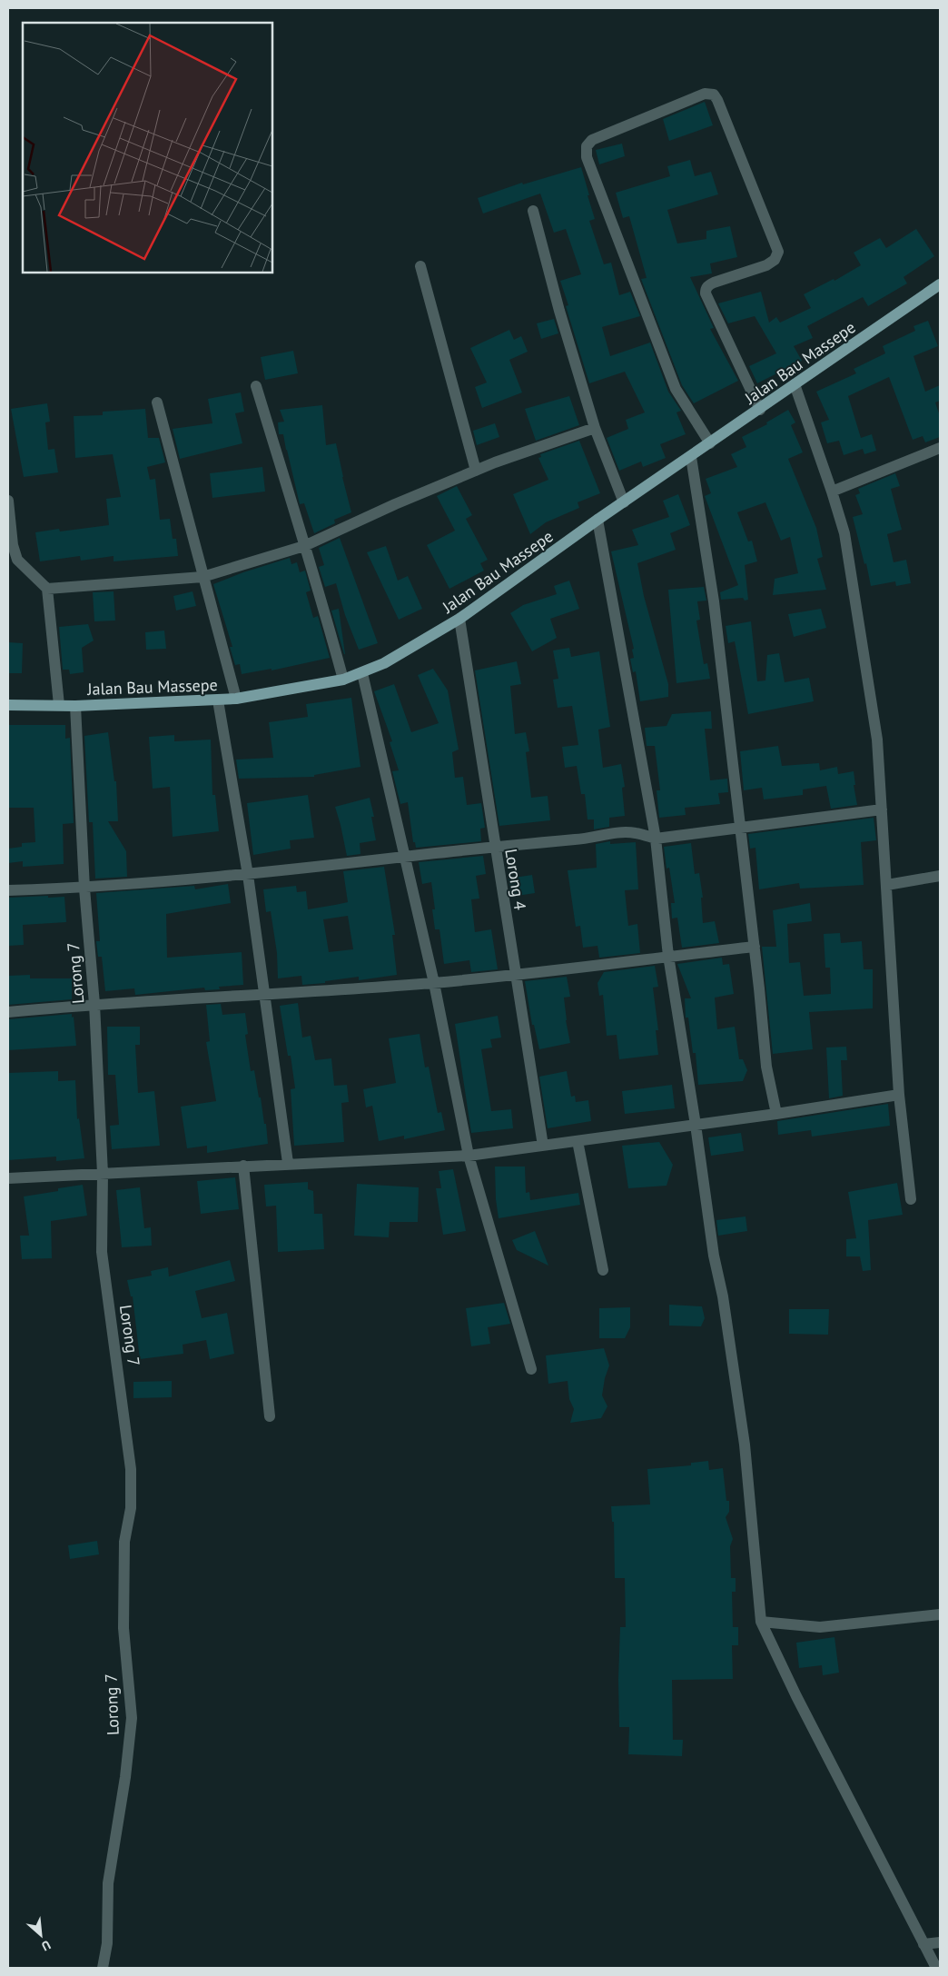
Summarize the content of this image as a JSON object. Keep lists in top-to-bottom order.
{
  "streets": {
    "main road": ["Jalan Bau Massepe"],
    "street": ["Lorong 4", "Lorong 7"]
  },
  "crossings": [
    ["Jalan Bau Massepe", "Lorong 4"],
    ["Jalan Bau Massepe", "Lorong 7"]
  ],
  "north": "bottom right"
}
